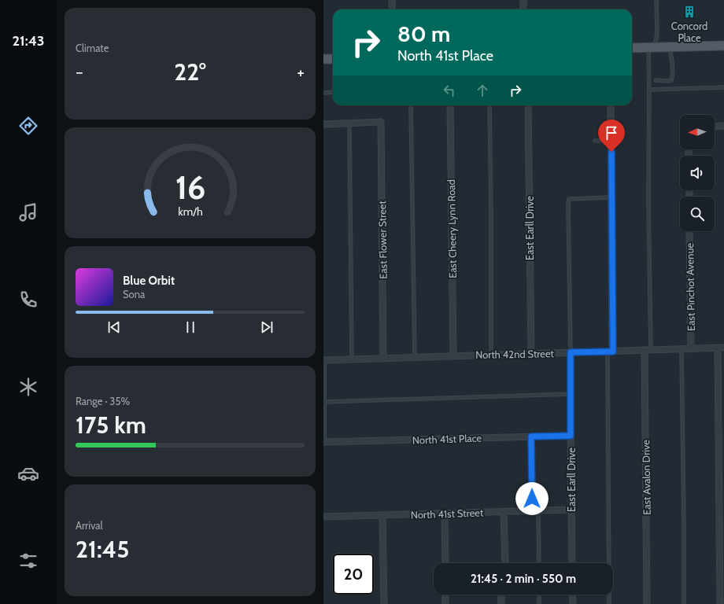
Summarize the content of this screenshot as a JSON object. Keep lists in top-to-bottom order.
{
  "streets": {
    "street": [
      "East Earll Drive",
      "East Cheery Lynn Road",
      "East Flower Street",
      "East Pinchot Avenue",
      "North 42nd Street",
      "North 41st Place",
      "East Avalon Drive",
      "North 41st Street"
    ]
  },
  "crossings": [
    ["East Earll Drive", "North 42nd Street"],
    ["East Earll Drive", "North 41st Place"],
    ["East Earll Drive", "North 41st Street"],
    ["East Cheery Lynn Road", "North 42nd Street"],
    ["East Flower Street", "North 42nd Street"],
    ["East Pinchot Avenue", "North 42nd Street"],
    ["North 42nd Street", "East Avalon Drive"]
  ],
  "places": {
    "building": ["Concord Place"]
  },
  "north": "left",
  "page": {
    "tabs": "21:43",
    "tile": [
      "Climate",
      ["Range · 35%", "175 km"],
      ["Arrival", "21:45"]
    ],
    "turn": ["80 m", "North 41st Place"],
    "heat": ["−", "22°", "+"],
    "song": ["Blue Orbit", "Sona"],
    "limit": "20",
    "trip": "21:45 · 2 min · 550 m",
    "gauge": ["16", "km/h"]
  }
}
